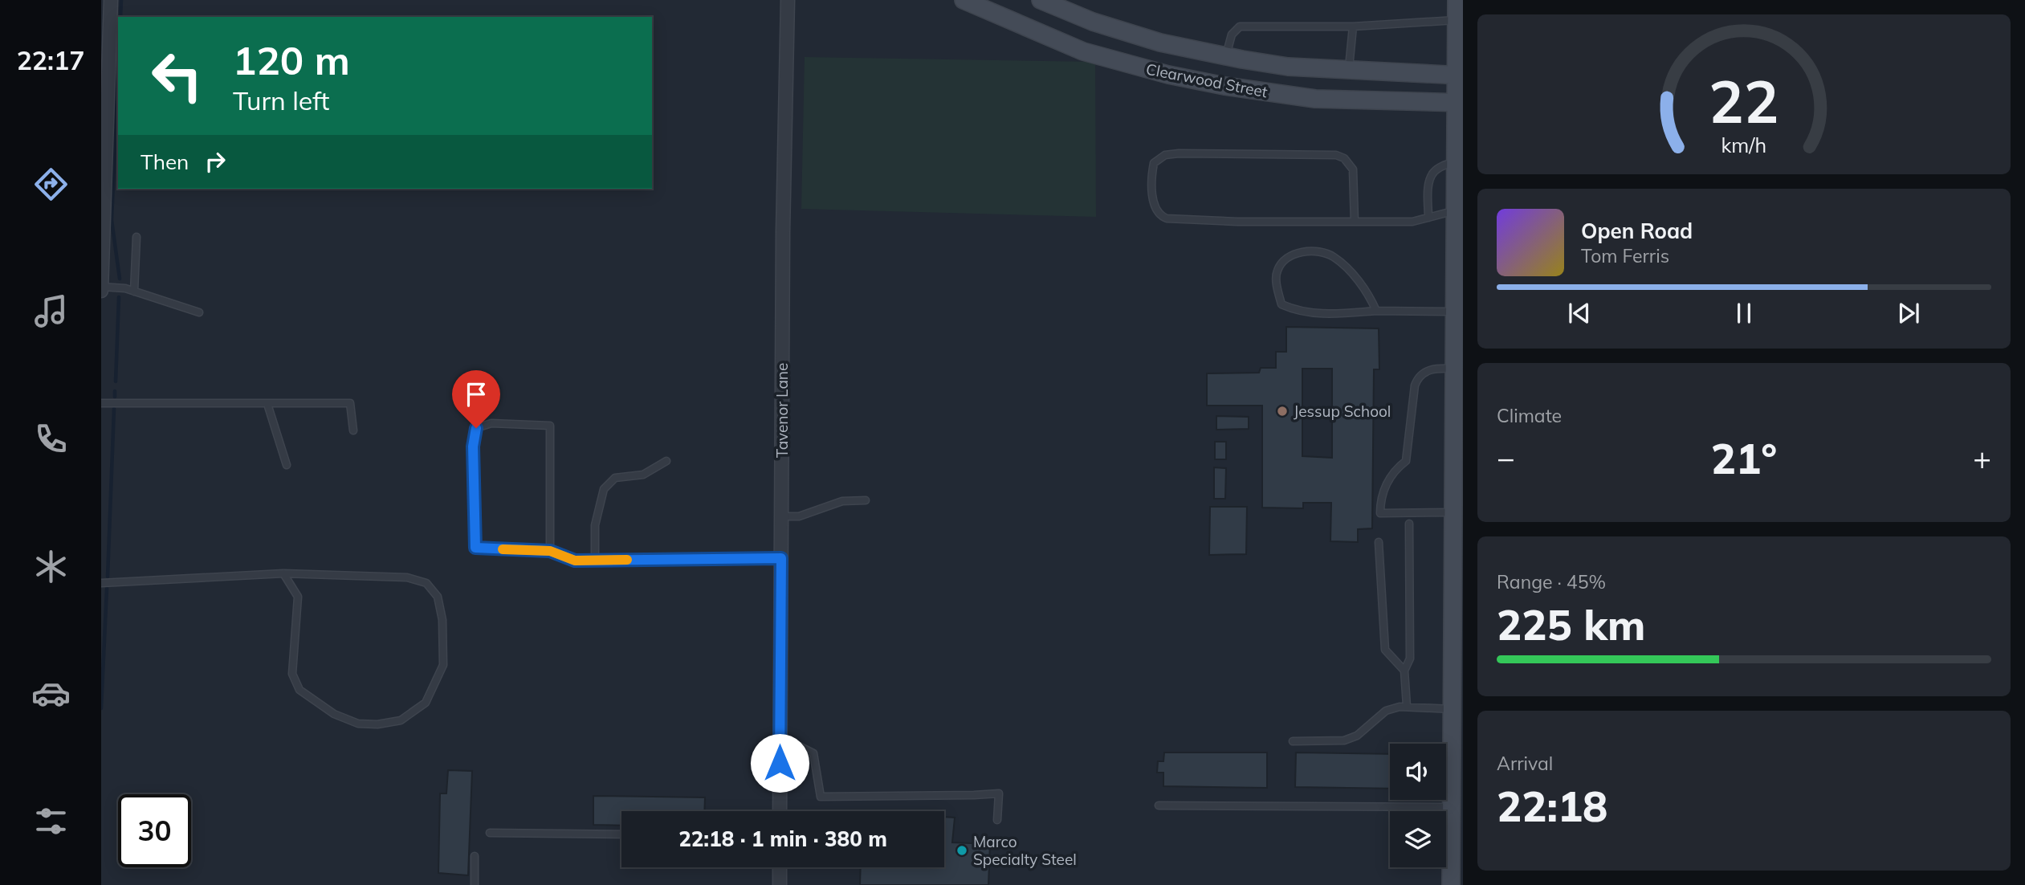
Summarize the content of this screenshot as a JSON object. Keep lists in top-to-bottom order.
{
  "streets": {
    "main road": ["Clearwood Street"],
    "street": ["Tavenor Lane"]
  },
  "places": ["Jessup School", "Marco Specialty Steel"],
  "page": {
    "tabs": "22:17",
    "turn": ["120 m", "Turn left"],
    "then": "Then",
    "song": ["Open Road", "Tom Ferris"],
    "tile": [
      "Climate",
      ["Range · 45%", "225 km"],
      ["Arrival", "22:18"]
    ],
    "heat": ["−", "21°", "+"],
    "limit": "30",
    "trip": "22:18 · 1 min · 380 m",
    "gauge": ["22", "km/h"]
  }
}
